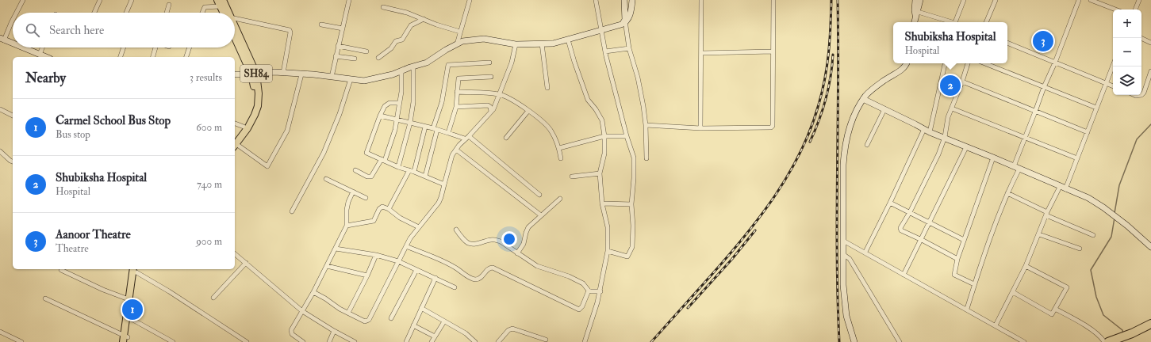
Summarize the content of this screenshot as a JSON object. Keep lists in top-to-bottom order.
{
  "streets": {
    "main road": ["SH84"]
  },
  "page": {
    "map_buttons": ["+", "−"],
    "search": "Search here",
    "popup": ["Shubiksha Hospital", "Hospital"],
    "pins": ["3", "2", "1"],
    "heading": ["Nearby", "3 results"],
    "list": [
      {
        "mark": "1",
        "name": "Carmel School Bus Stop",
        "note": "Bus stop",
        "value": "600 m"
      },
      {
        "mark": "2",
        "name": "Shubiksha Hospital",
        "note": "Hospital",
        "value": "740 m"
      },
      {
        "mark": "3",
        "name": "Aanoor Theatre",
        "note": "Theatre",
        "value": "900 m"
      }
    ]
  }
}
